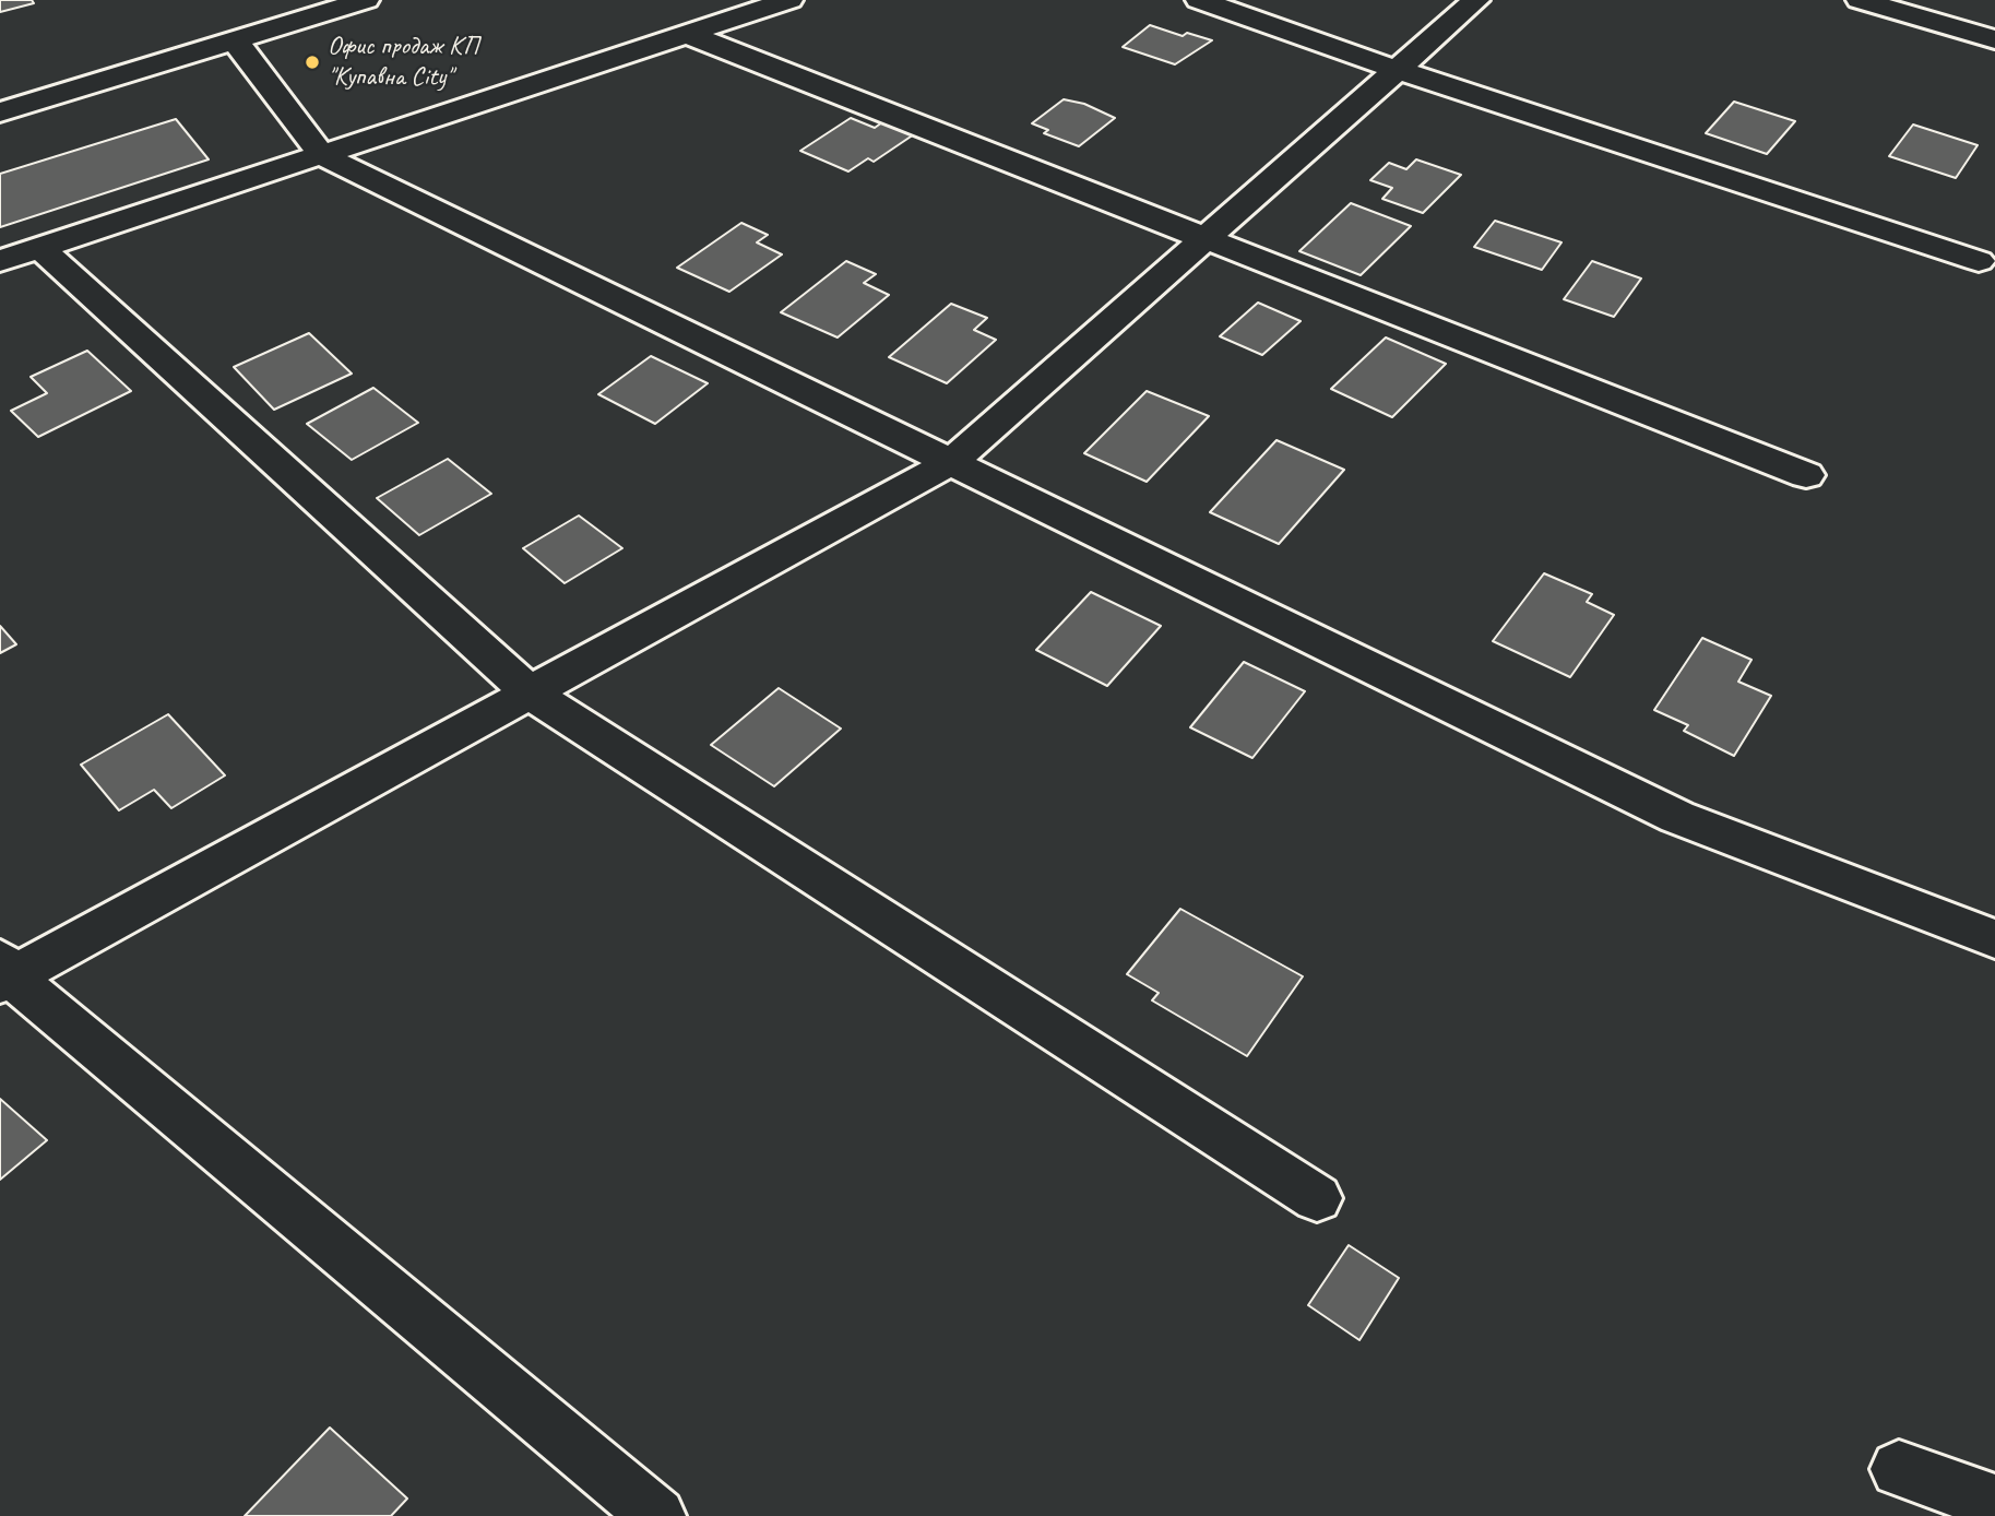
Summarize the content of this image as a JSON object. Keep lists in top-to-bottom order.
{
  "places": ["Офис продаж КП \"Купавна City\""]
}
